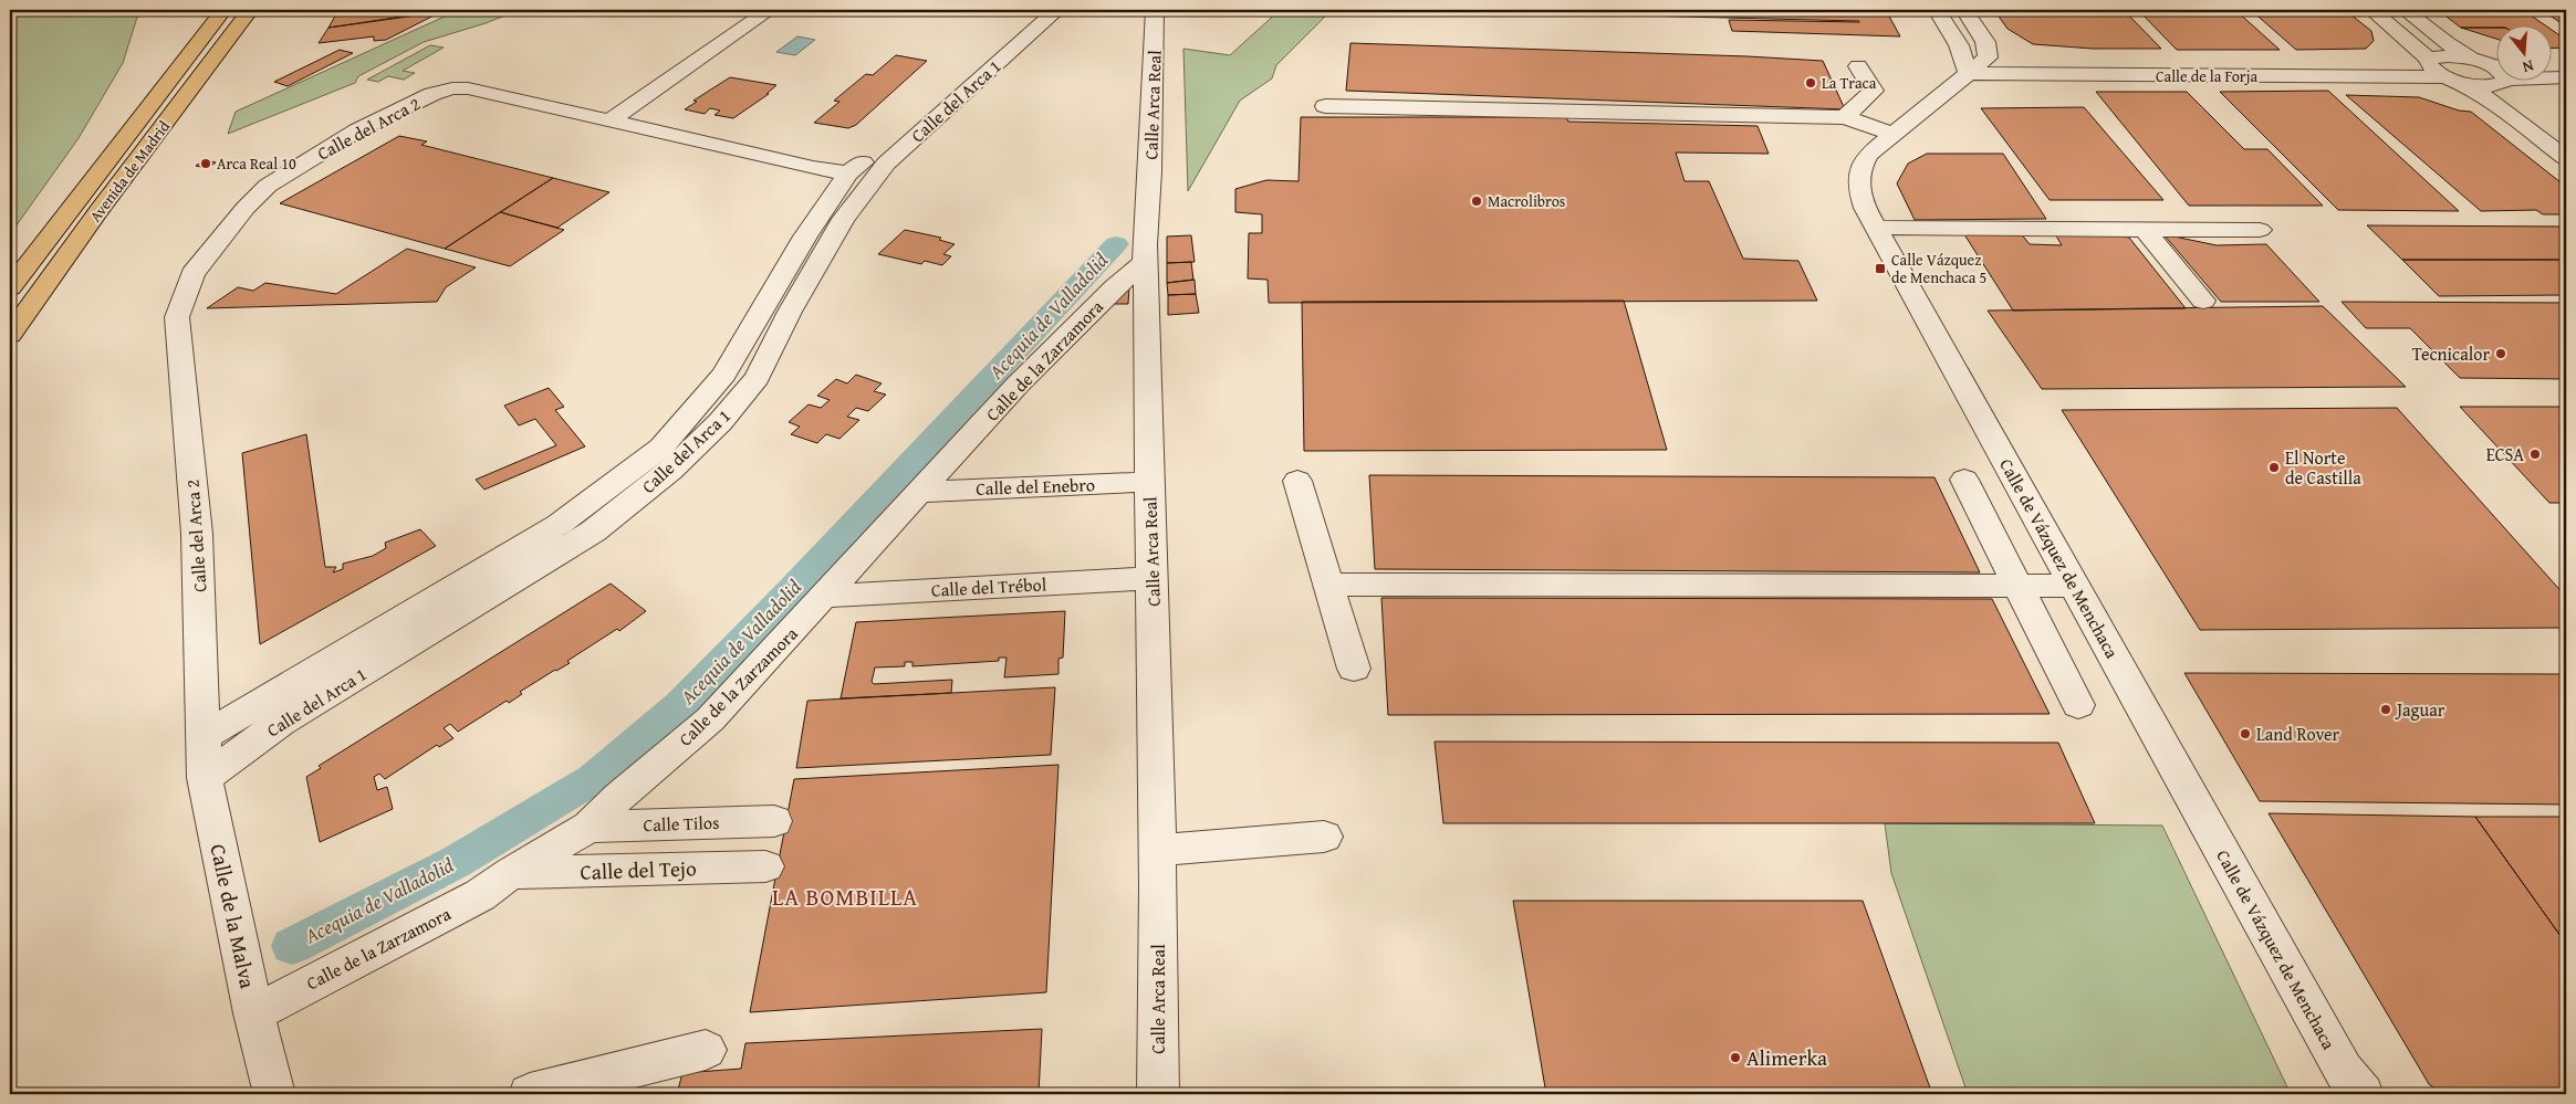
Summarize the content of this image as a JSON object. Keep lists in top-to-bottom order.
{
  "streets": {
    "main road": ["Avenida de Madrid"],
    "street": [
      "Calle de la Forja",
      "Calle del Arca 1",
      "Calle Arca Real",
      "Calle del Arca 2",
      "Calle de la Zarzamora",
      "Calle del Enebro",
      "Calle de Vázquez de Menchaca",
      "Calle del Trébol",
      "Calle Tilos",
      "Calle del Tejo",
      "Calle de la Malva"
    ]
  },
  "crossings": [
    ["Calle de la Forja", "Calle de Vázquez de Menchaca"],
    ["Calle del Arca 1", "Calle del Arca 2"],
    ["Calle del Arca 1", "Calle de la Malva"],
    ["Calle Arca Real", "Calle de la Zarzamora"],
    ["Calle Arca Real", "Calle del Enebro"],
    ["Calle Arca Real", "Calle del Trébol"],
    ["Calle del Arca 2", "Calle de la Malva"],
    ["Calle de la Zarzamora", "Calle del Enebro"],
    ["Calle de la Zarzamora", "Calle del Trébol"],
    ["Calle de la Zarzamora", "Calle Tilos"],
    ["Calle de la Zarzamora", "Calle del Tejo"],
    ["Calle de la Zarzamora", "Calle de la Malva"]
  ],
  "districts": ["LA BOMBILLA"],
  "water": ["Acequia de Valladolid"],
  "places": {
    "other": [
      "La Traca",
      "Arca Real 10",
      "Macrolibros",
      "Tecnicalor",
      "ECSA",
      "El Norte de Castilla",
      "Jaguar",
      "Land Rover",
      "Alimerka"
    ],
    "transit": ["Calle Vázquez de Menchaca 5"]
  },
  "north": "bottom"
}
